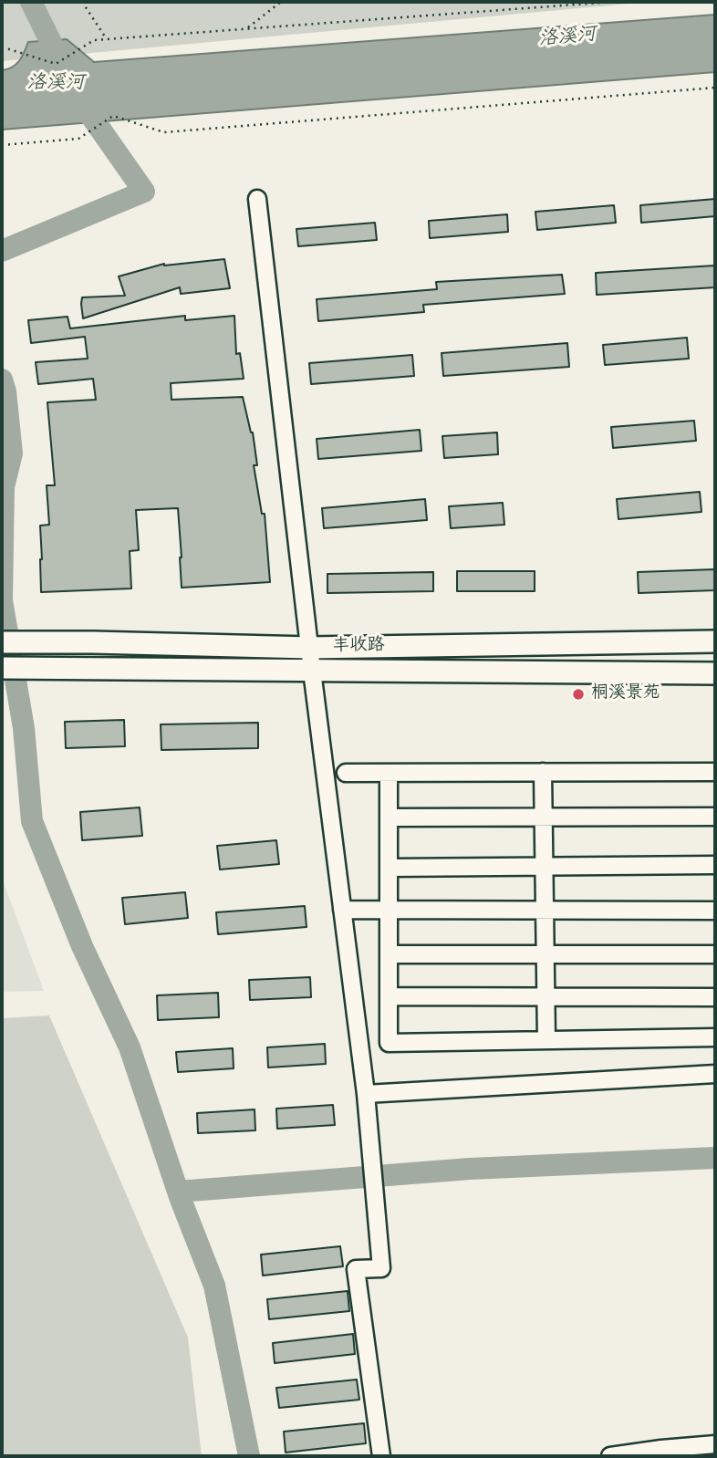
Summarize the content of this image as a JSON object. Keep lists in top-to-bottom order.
{
  "streets": {
    "main road": ["丰收路"]
  },
  "water": ["洛溪河"],
  "places": ["桐溪景苑"]
}
